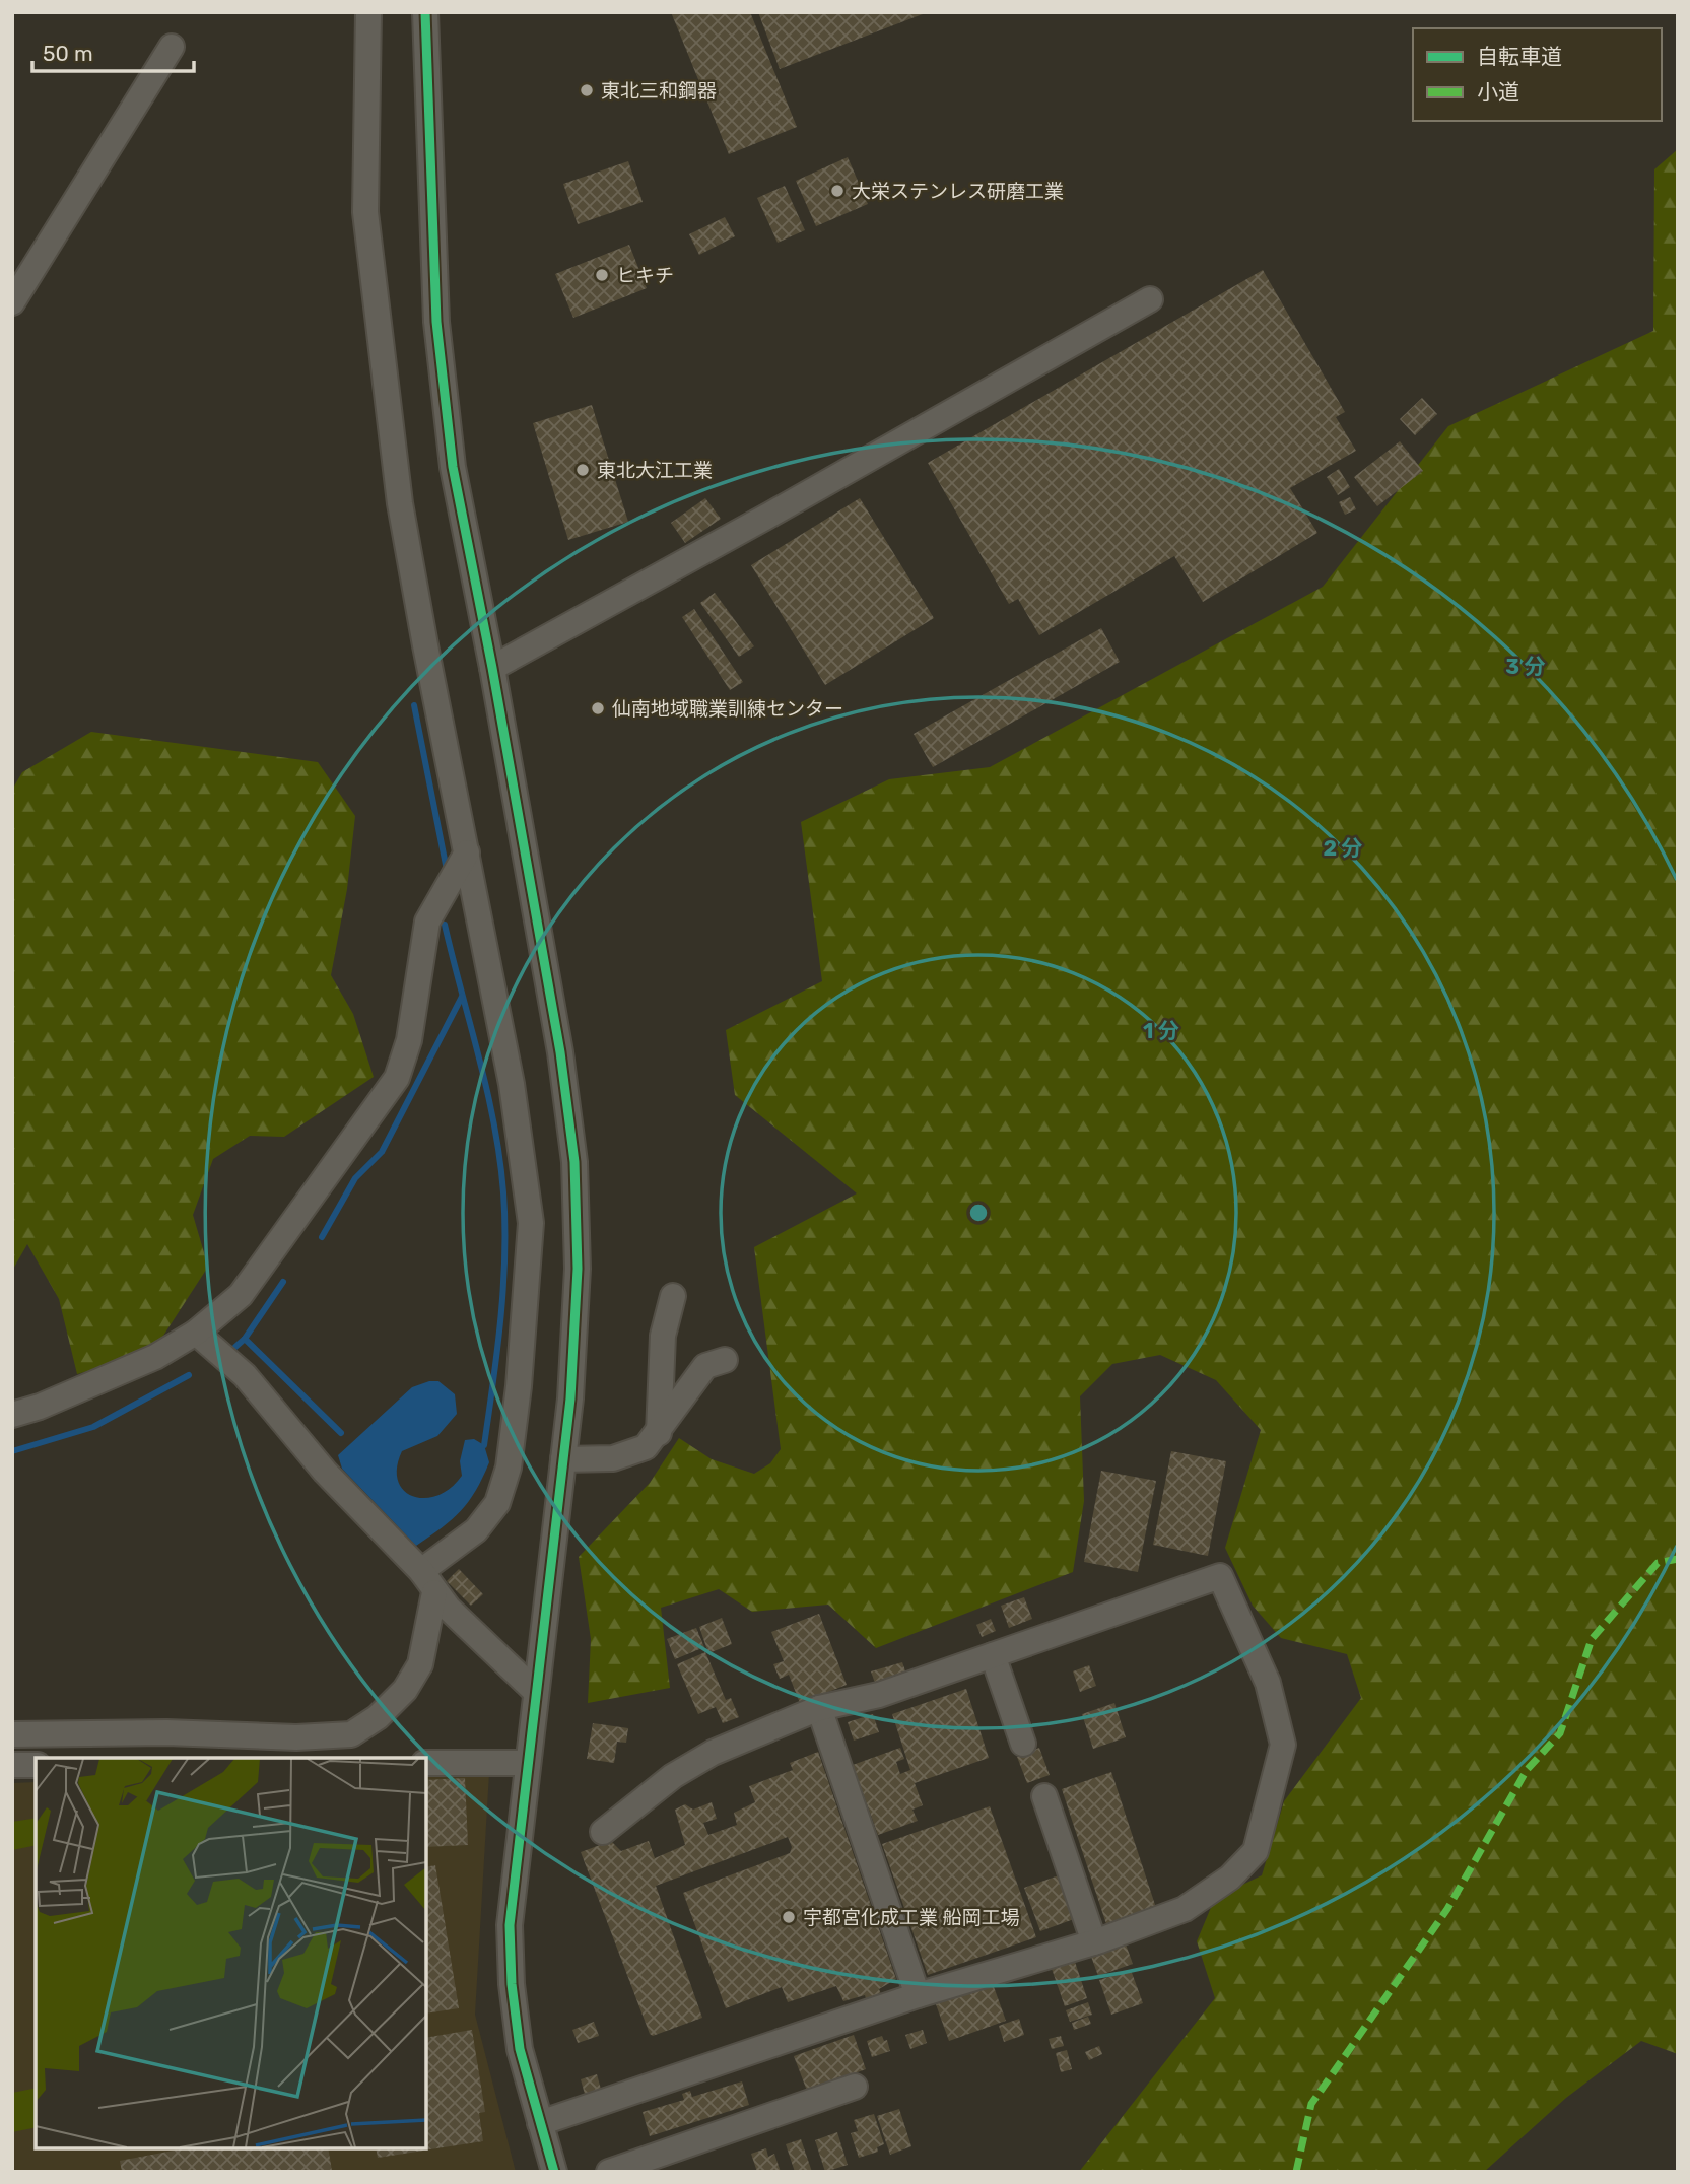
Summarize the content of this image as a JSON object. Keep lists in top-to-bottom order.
{
  "places": [
    "東北三和鋼器",
    "大栄ステンレス研磨工業",
    "ヒキチ",
    "東北大江工業",
    "仙南地域職業訓練センター",
    "宇都宮化成工業 船岡工場"
  ],
  "legend": ["自転車道", "小道"],
  "scale_bar": "50 m",
  "rings": ["3 分", "2 分", "1 分"]
}
